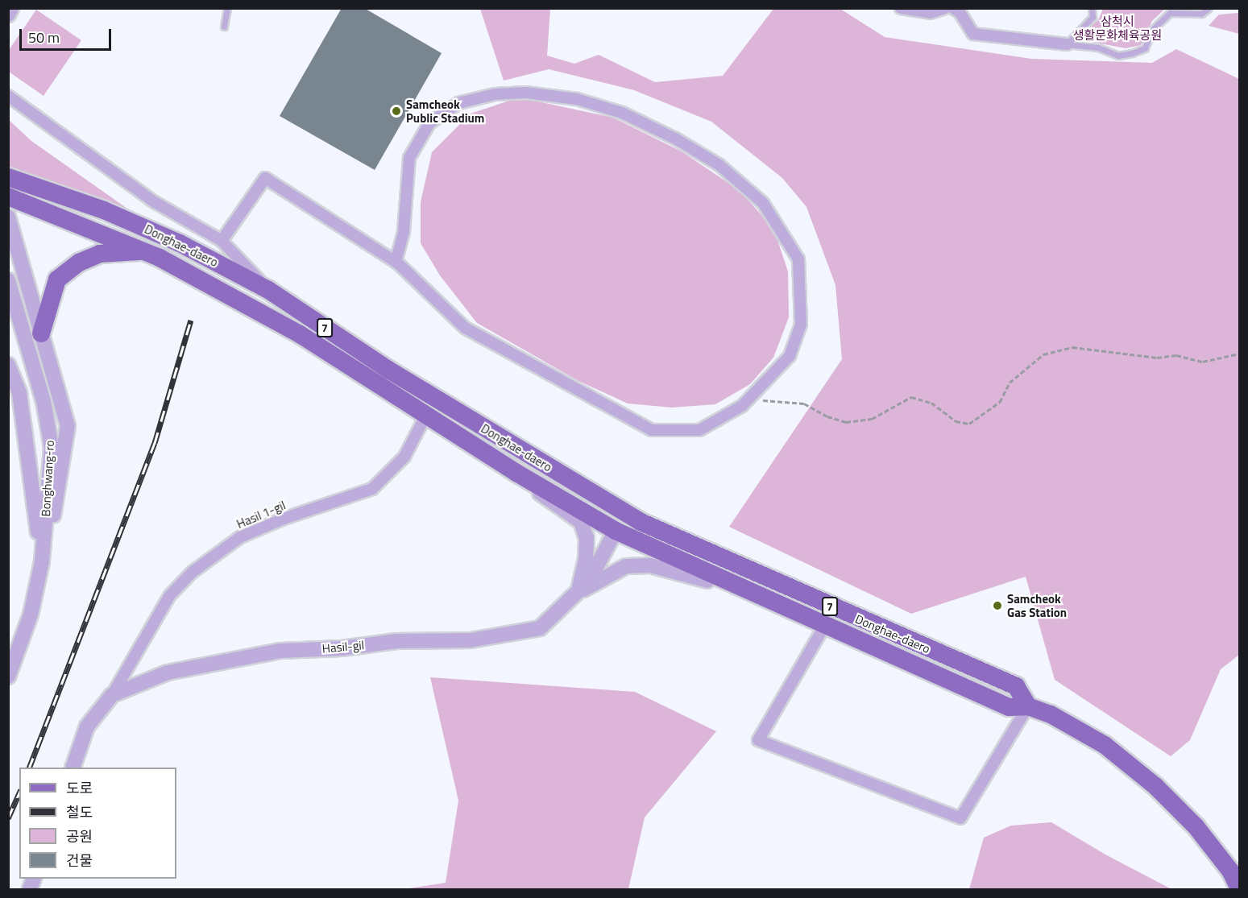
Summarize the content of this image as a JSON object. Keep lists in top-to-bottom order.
{
  "streets": {
    "main road": ["Donghae-daero", "7"],
    "street": ["Bonghwang-ro", "Hasil 1-gil", "Hasil-gil"]
  },
  "crossings": [
    ["Donghae-daero", "Hasil 1-gil"],
    ["Donghae-daero", "Hasil-gil"],
    ["Hasil 1-gil", "Hasil-gil"]
  ],
  "parks": ["삼척시 생활문화체육공원"],
  "places": ["Samcheok Public Stadium", "Samcheok Gas Station"],
  "legend": [
    "도로",
    "철도",
    "공원",
    "건물"
  ],
  "scale_bar": "50 m"
}
